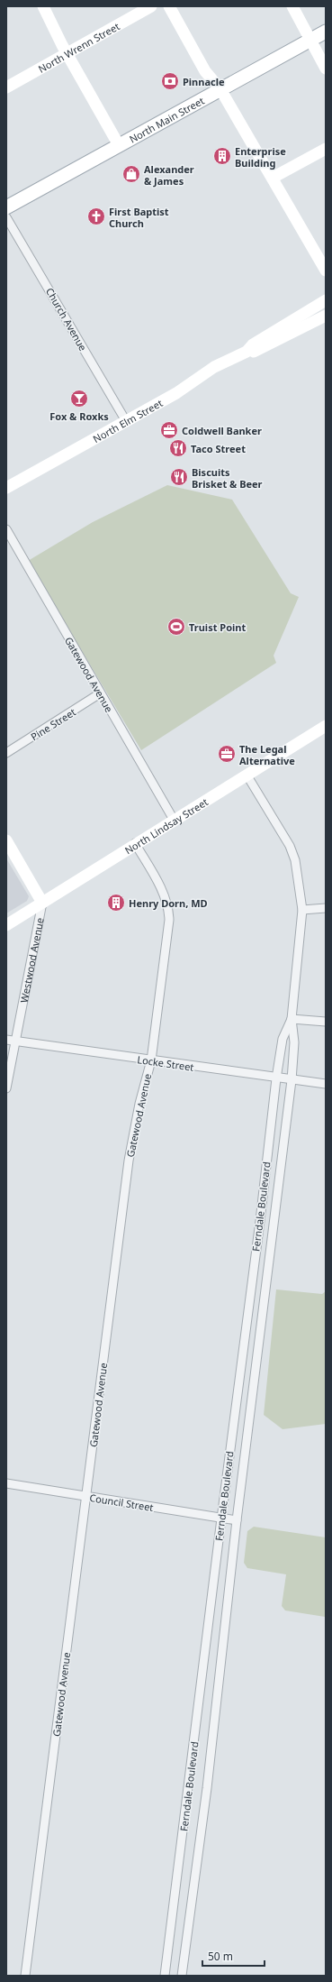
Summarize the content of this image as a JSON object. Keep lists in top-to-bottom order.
{
  "streets": {
    "main road": ["North Main Street"],
    "street": [
      "North Wrenn Street",
      "Church Avenue",
      "North Elm Street",
      "Gatewood Avenue",
      "Pine Street",
      "North Lindsay Street",
      "Westwood Avenue",
      "Locke Street",
      "Ferndale Boulevard",
      "Council Street"
    ]
  },
  "crossings": [
    ["Church Avenue", "North Elm Street"],
    ["Gatewood Avenue", "Pine Street"],
    ["Gatewood Avenue", "North Lindsay Street"],
    ["Gatewood Avenue", "Locke Street"],
    ["Gatewood Avenue", "Council Street"],
    ["North Lindsay Street", "Westwood Avenue"],
    ["North Lindsay Street", "Ferndale Boulevard"],
    ["Westwood Avenue", "Locke Street"],
    ["Locke Street", "Ferndale Boulevard"],
    ["Ferndale Boulevard", "Council Street"]
  ],
  "places": {
    "bank": ["Pinnacle"],
    "building": ["Enterprise Building", "Henry Dorn, MD"],
    "shop": ["Alexander & James"],
    "church": ["First Baptist Church"],
    "bar": ["Fox & Roxks"],
    "office": ["Coldwell Banker", "The Legal Alternative"],
    "restaurant": ["Taco Street", "Biscuits Brisket & Beer"],
    "sports": ["Truist Point"]
  },
  "scale_bar": "50 m"
}
